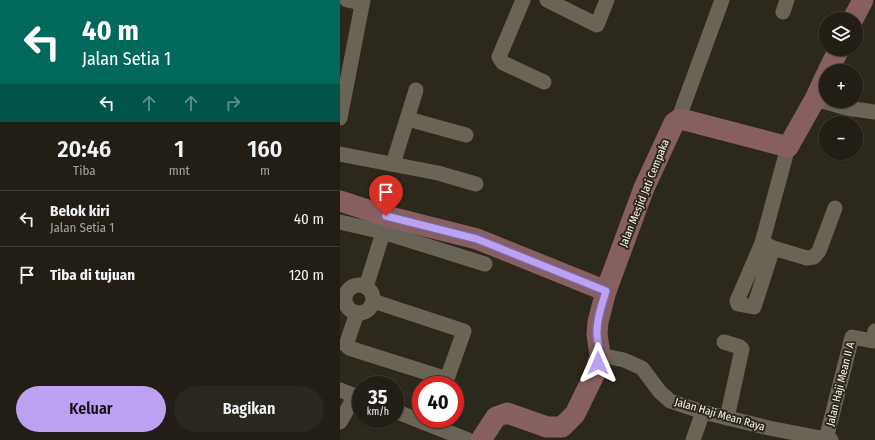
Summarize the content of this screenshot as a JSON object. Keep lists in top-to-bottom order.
{
  "streets": {
    "street": ["Jalan Mesjid Jati Cempaka", "Jalan Haji Mean II A", "Jalan Haji Mean Raya"]
  },
  "crossings": [
    ["Jalan Mesjid Jati Cempaka", "Jalan Haji Mean Raya"],
    ["Jalan Haji Mean II A", "Jalan Haji Mean Raya"]
  ],
  "page": {
    "turn": ["40 m", "Jalan Setia 1"],
    "map_buttons": ["+", "−"],
    "eta": [
      "20:46",
      "Tiba",
      "1",
      "mnt",
      "160",
      "m"
    ],
    "list": [
      {
        "name": "Belok kiri",
        "note": "Jalan Setia 1",
        "value": "40 m"
      },
      {
        "name": "Tiba di tujuan",
        "value": "120 m"
      }
    ],
    "speed": "35 km/h",
    "limit": "40",
    "buttons": ["Keluar", "Bagikan"]
  }
}
